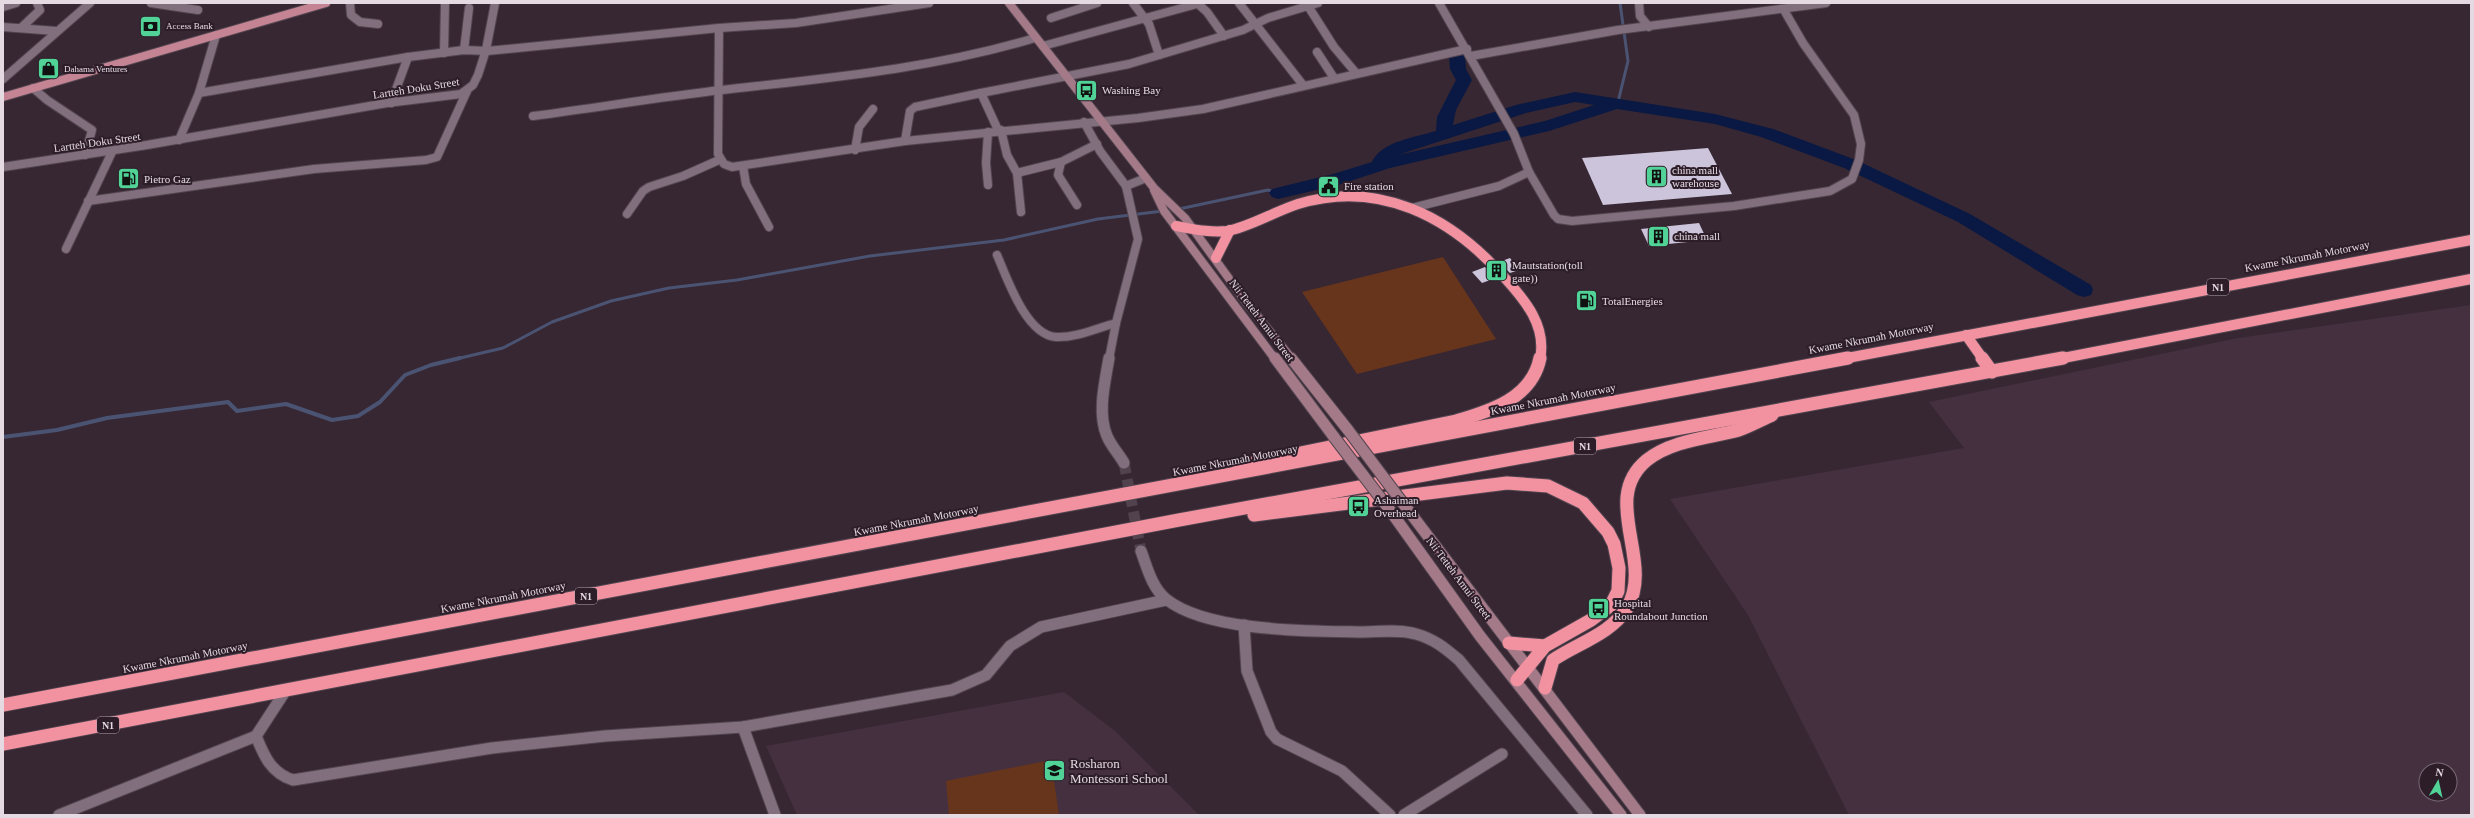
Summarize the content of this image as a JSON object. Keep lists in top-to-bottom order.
{
  "streets": {
    "highway": ["Kwame Nkrumah Motorway", "N1"],
    "main road": ["Nii Tetteh Amui Street"],
    "street": ["Lartteh Doku Street"]
  },
  "places": {
    "bank": ["Access Bank"],
    "shop": ["Dahama Ventures"],
    "bus stop": ["Washing Bay", "Ashaiman Overhead", "Hospital Roundabout Junction"],
    "building": ["china mall warehouse", "china mall", "Mautstation(toll gate))"],
    "fuel station": ["Pietro Gaz", "TotalEnergies"],
    "public building": ["Fire station"],
    "school or university": ["Rosharon Montessori School"]
  },
  "north": "top"
}
